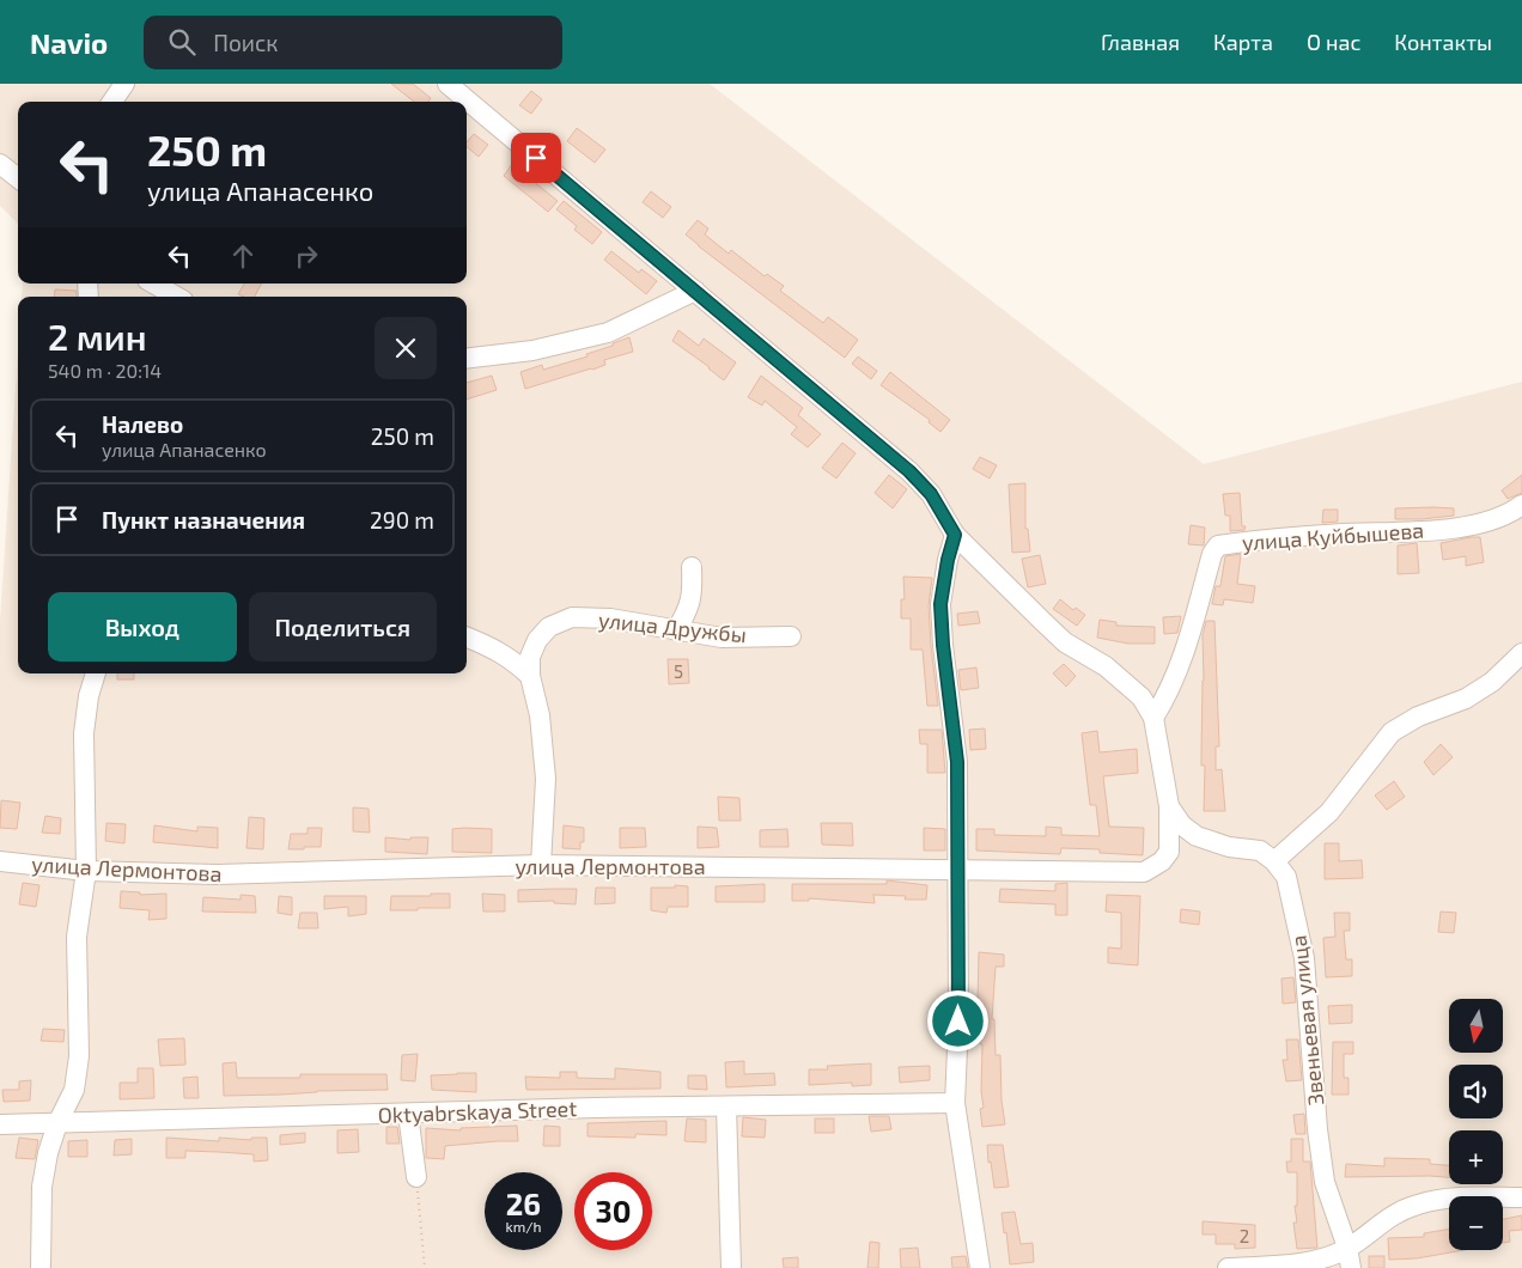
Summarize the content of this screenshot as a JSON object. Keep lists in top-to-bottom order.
{
  "streets": {
    "street": [
      "улица Куйбышева",
      "улица Дружбы",
      "улица Лермонтова",
      "Звеньевая улица",
      "Oktyabrskaya Street"
    ]
  },
  "crossings": [
    ["улица Дружбы", "улица Лермонтова"]
  ],
  "house_numbers": ["5", "2"],
  "north": "bottom",
  "page": {
    "header": "Navio",
    "search": "Поиск",
    "nav": [
      "Главная",
      "Карта",
      "О нас",
      "Контакты"
    ],
    "turn": ["250 m", "улица Апанасенко"],
    "heading": ["2 мин", "540 m · 20:14"],
    "list": [
      {
        "name": "Налево",
        "note": "улица Апанасенко",
        "value": "250 m"
      },
      {
        "name": "Пункт назначения",
        "value": "290 m"
      }
    ],
    "buttons": ["Выход", "Поделиться"],
    "map_buttons": ["+", "−"],
    "speed": "26 km/h",
    "limit": "30"
  }
}
